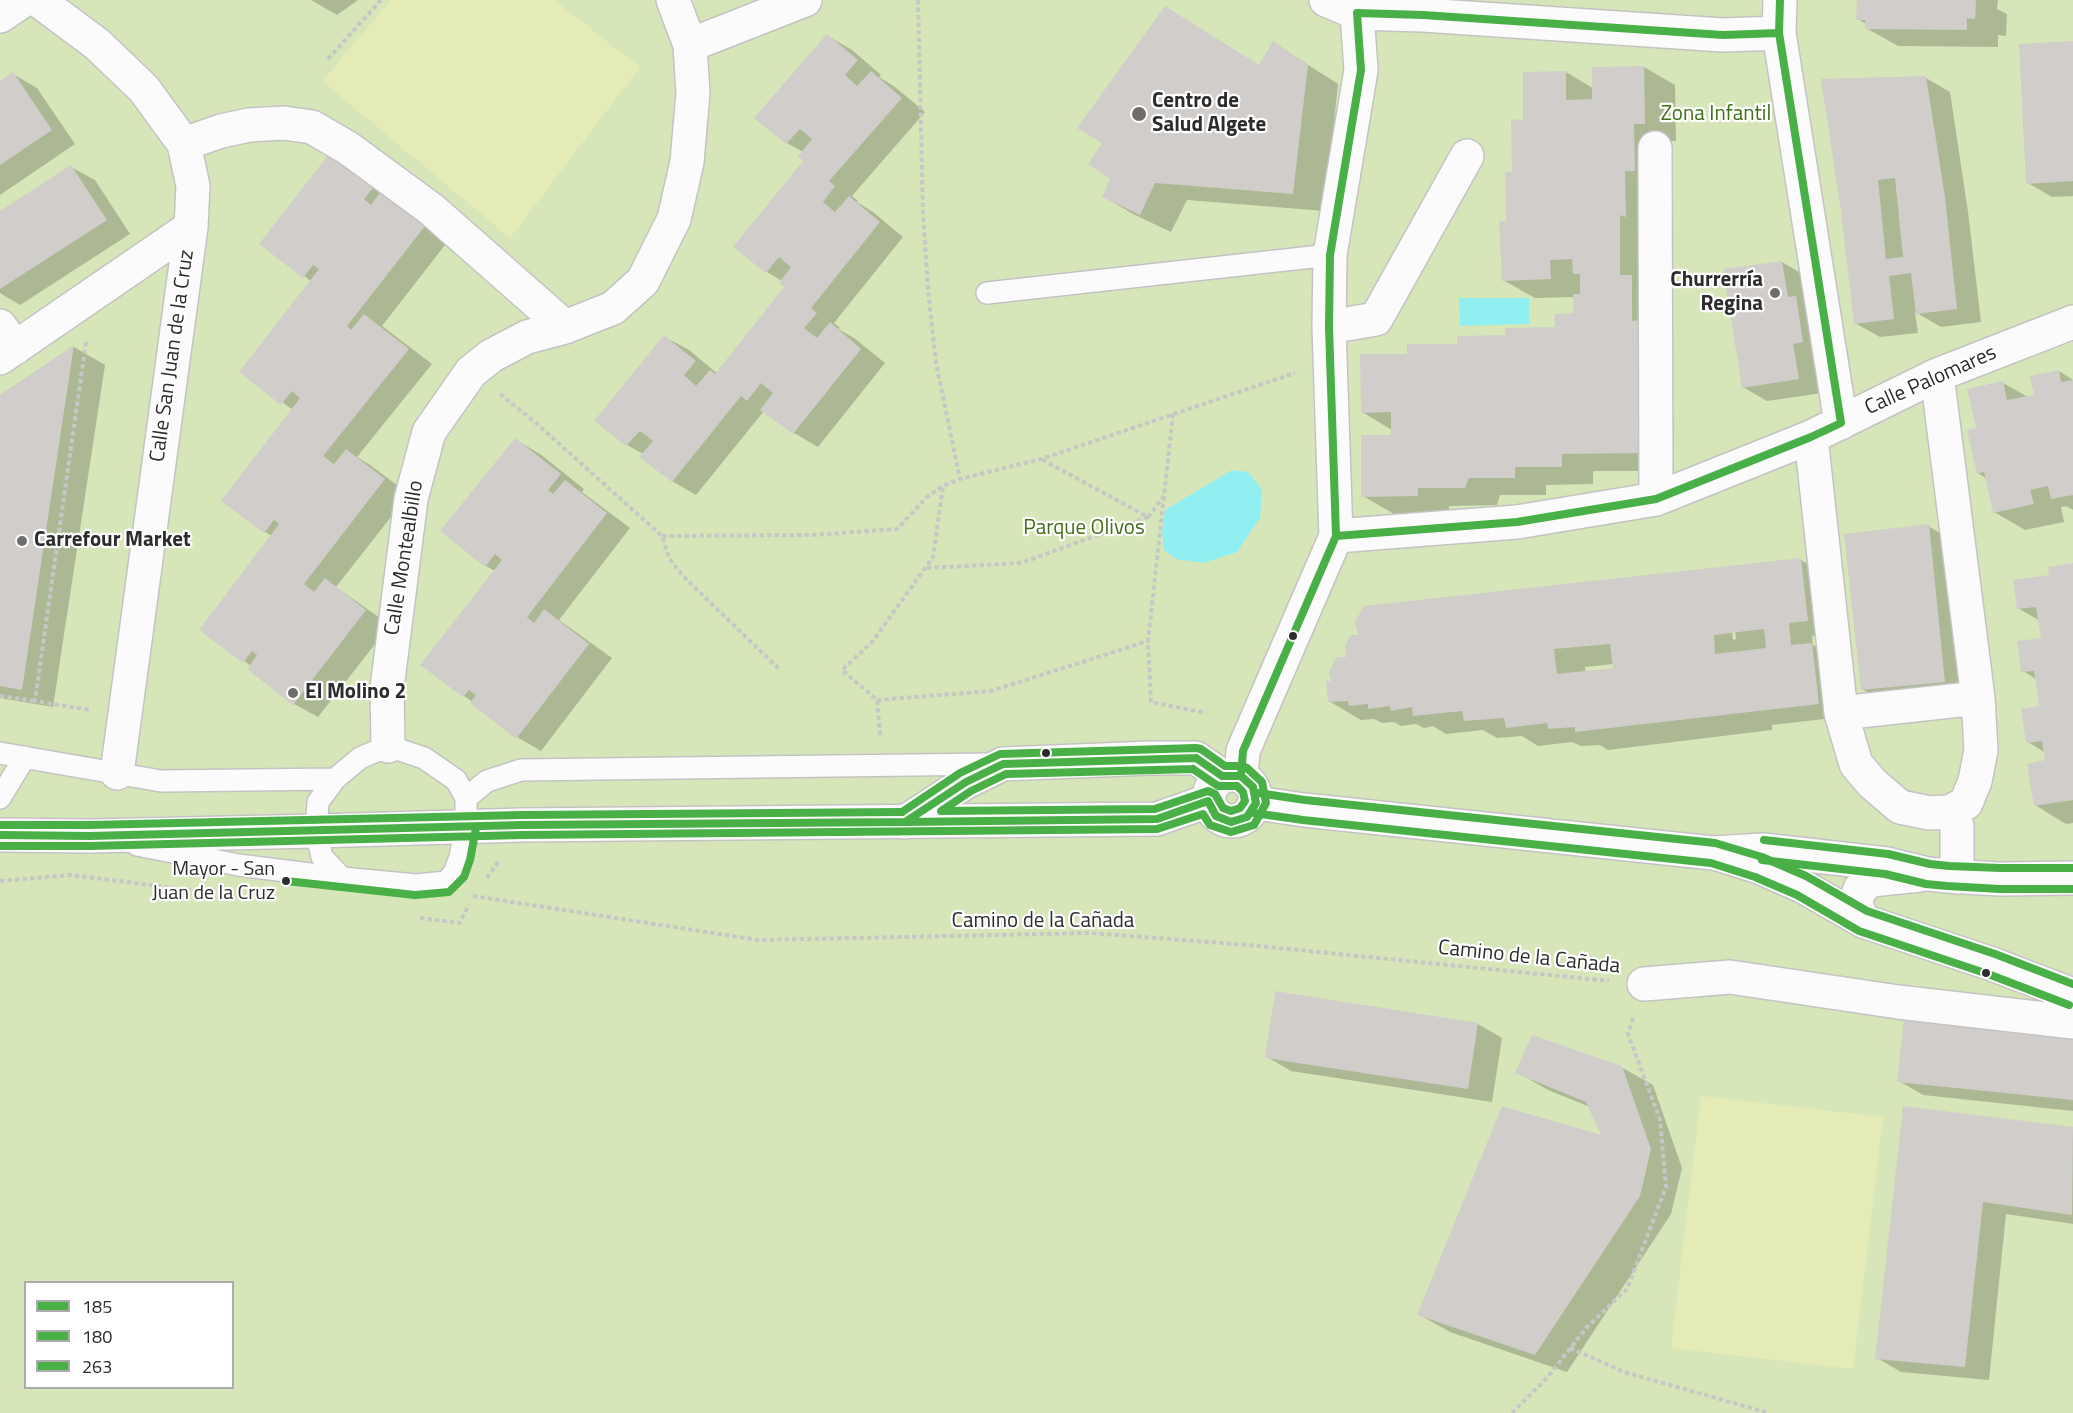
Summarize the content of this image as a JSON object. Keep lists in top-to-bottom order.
{
  "streets": {
    "street": ["Calle San Juan de la Cruz", "Calle Palomares", "Calle Montealbillo"],
    "path": ["Camino de la Cañada"]
  },
  "parks": ["Zona Infantil", "Parque Olivos"],
  "places": [
    "Centro de Salud Algete",
    "Churrerría Regina",
    "Carrefour Market",
    "El Molino 2",
    "Mayor - San Juan de la Cruz"
  ],
  "lines": ["transit line 185", "transit line 180", "transit line 263"],
  "legend": ["185", "180", "263"]
}
